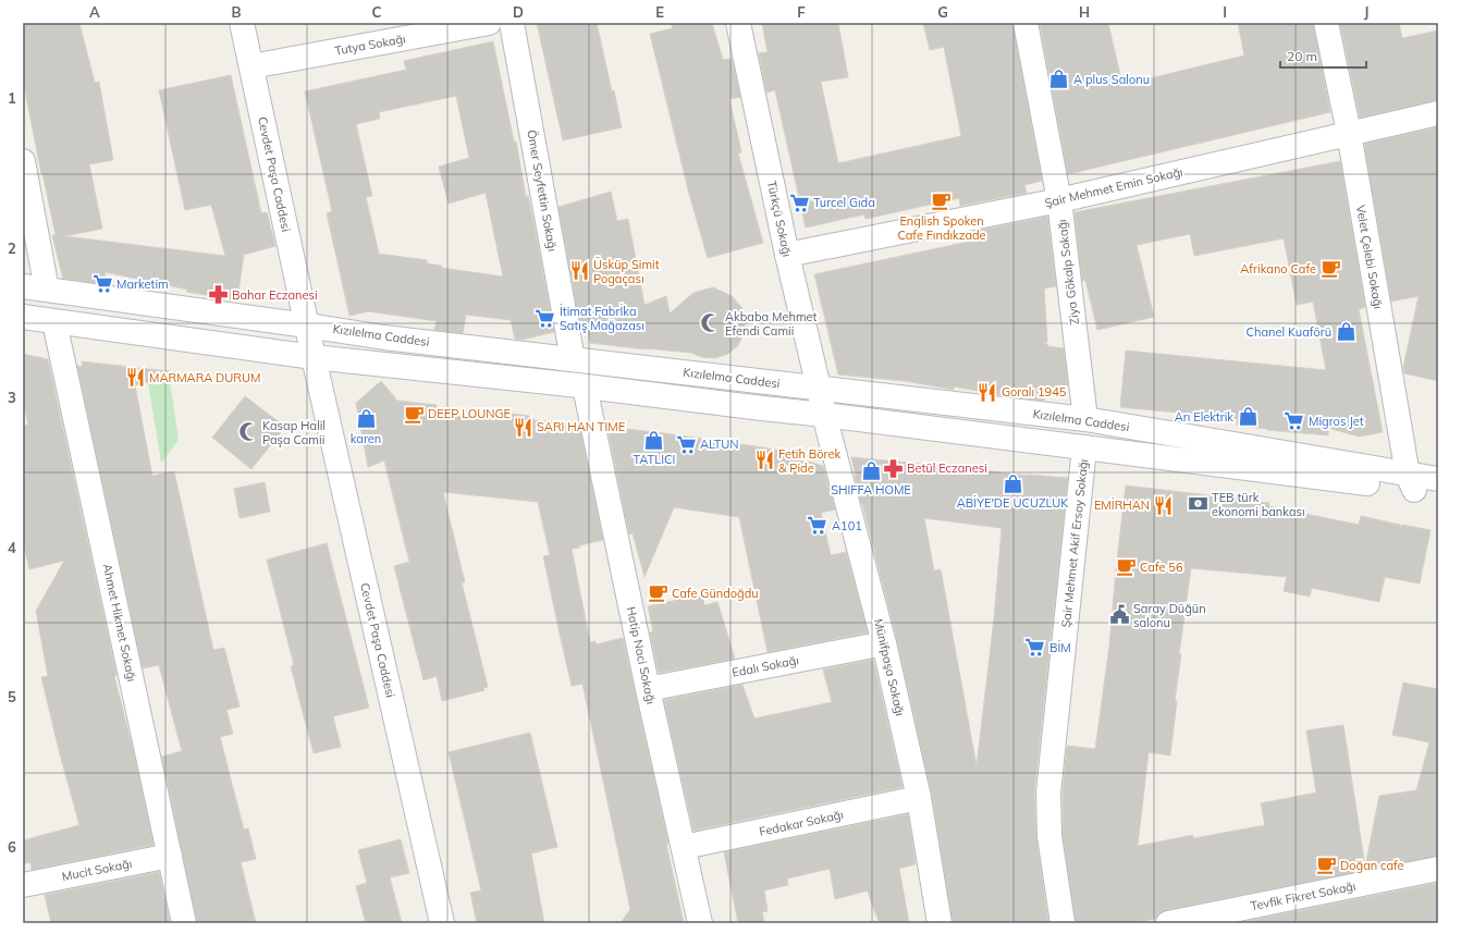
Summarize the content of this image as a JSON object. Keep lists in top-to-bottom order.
{
  "streets": {
    "street": [
      "Tutya Sokağı",
      "Cevdet Paşa Caddesi",
      "Şair Mehmet Emin Sokağı",
      "Ömer Seyfettin Sokağı",
      "Türkçü Sokağı",
      "Velet Çelebi Sokağı",
      "Ziya Gökalp Sokağı",
      "Kızılelma Caddesi",
      "Şair Mehmet Akif Ersoy Sokağı",
      "Ahmet Hikmet Sokağı",
      "Hatip Naci Sokağı",
      "Edalı Sokağı",
      "Münifpaşa Sokağı",
      "Fedakar Sokağı",
      "Mucit Sokağı",
      "Tevfik Fikret Sokağı"
    ]
  },
  "crossings": [
    ["Tutya Sokağı", "Cevdet Paşa Caddesi"],
    ["Cevdet Paşa Caddesi", "Kızılelma Caddesi"],
    ["Şair Mehmet Emin Sokağı", "Türkçü Sokağı"],
    ["Şair Mehmet Emin Sokağı", "Velet Çelebi Sokağı"],
    ["Şair Mehmet Emin Sokağı", "Ziya Gökalp Sokağı"],
    ["Ömer Seyfettin Sokağı", "Kızılelma Caddesi"],
    ["Türkçü Sokağı", "Kızılelma Caddesi"],
    ["Türkçü Sokağı", "Münifpaşa Sokağı"],
    ["Velet Çelebi Sokağı", "Kızılelma Caddesi"],
    ["Ziya Gökalp Sokağı", "Kızılelma Caddesi"],
    ["Ziya Gökalp Sokağı", "Şair Mehmet Akif Ersoy Sokağı"],
    ["Kızılelma Caddesi", "Şair Mehmet Akif Ersoy Sokağı"],
    ["Kızılelma Caddesi", "Ahmet Hikmet Sokağı"],
    ["Kızılelma Caddesi", "Hatip Naci Sokağı"],
    ["Kızılelma Caddesi", "Münifpaşa Sokağı"],
    ["Ahmet Hikmet Sokağı", "Mucit Sokağı"],
    ["Hatip Naci Sokağı", "Edalı Sokağı"],
    ["Hatip Naci Sokağı", "Fedakar Sokağı"],
    ["Edalı Sokağı", "Münifpaşa Sokağı"],
    ["Münifpaşa Sokağı", "Fedakar Sokağı"]
  ],
  "places": {
    "shop": [
      "A plus Salonu",
      "Chanel Kuaförü",
      "Arı Elektrik",
      "karen",
      "TATLICI",
      "SHIFFA HOME",
      "ABİYE'DE UCUZLUK"
    ],
    "cafe": [
      "English Spoken Cafe Fındıkzade",
      "Afrikano Cafe",
      "DEEP LOUNGE",
      "Cafe 56",
      "Cafe Gündoğdu",
      "Doğan cafe"
    ],
    "supermarket": [
      "Turcel Gıda",
      "Marketim",
      "İtimat Fabrİka Satış Mağazası",
      "Migros Jet",
      "ALTUN",
      "A101",
      "BİM"
    ],
    "restaurant": [
      "Üsküp Simit Pogaçası",
      "MARMARA DURUM",
      "Goralı 1945",
      "SARI HAN TIME",
      "Fetih Börek & Pide",
      "EMİRHAN"
    ],
    "pharmacy": ["Bahar Eczanesi", "Betül Eczanesi"],
    "mosque": ["Akbaba Mehmet Efendi Camii", "Kasap Halil Paşa Camii"],
    "bank": ["TEB türk ekonomi bankası"],
    "public building": ["Saray Düğün salonu"]
  },
  "scale_bar": "20 m",
  "grid": {
    "columns": [
      "A",
      "B",
      "C",
      "D",
      "E",
      "F",
      "G",
      "H",
      "I",
      "J"
    ],
    "rows": [
      "1",
      "2",
      "3",
      "4",
      "5",
      "6"
    ]
  }
}
